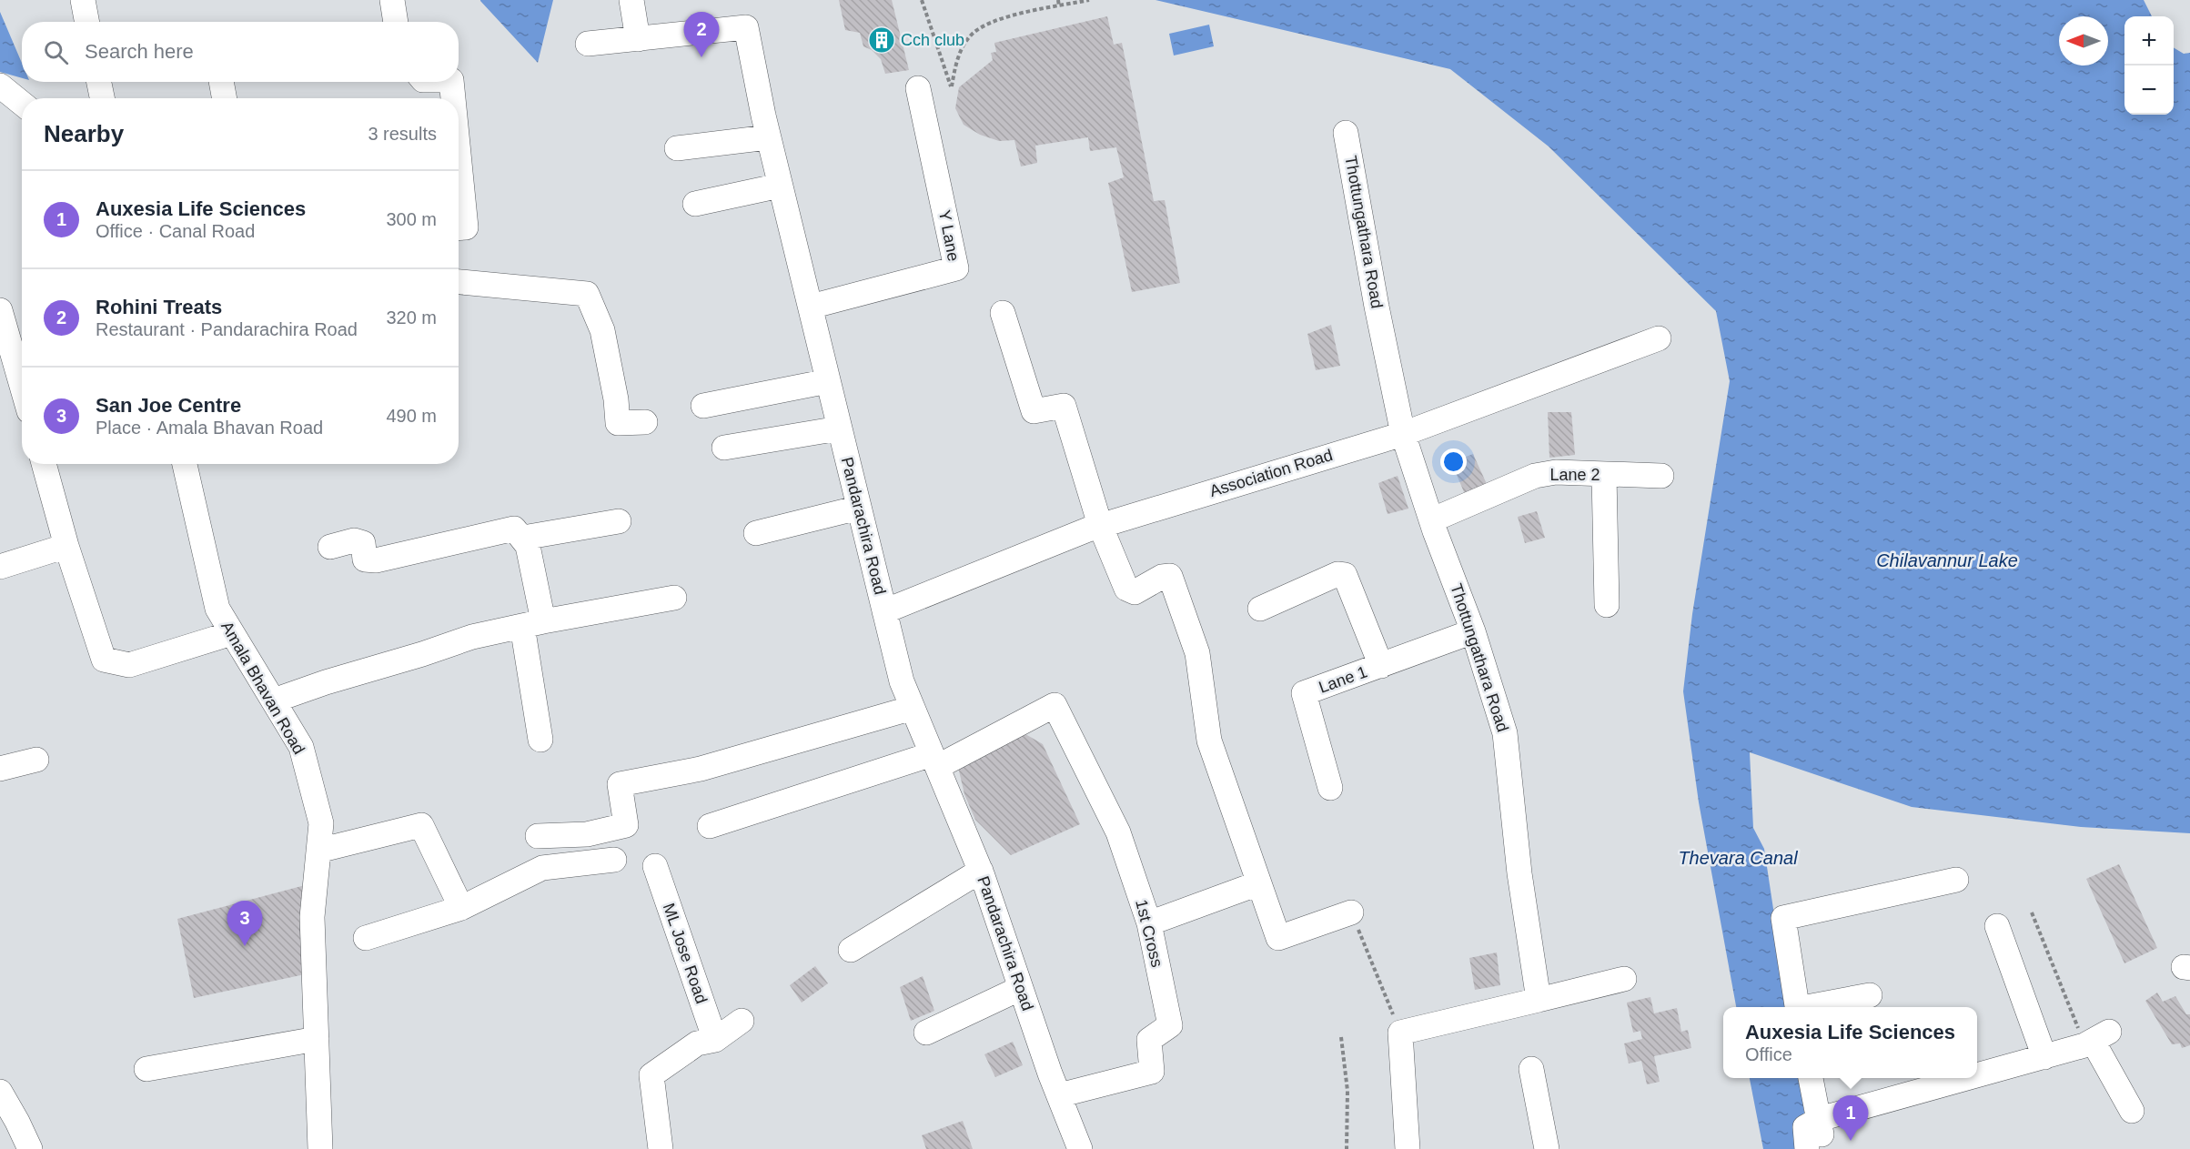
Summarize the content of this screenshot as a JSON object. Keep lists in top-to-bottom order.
{
  "streets": {
    "street": [
      "Thottungathara Road",
      "Y Lane",
      "Association Road",
      "Lane 2",
      "Pandarachira Road",
      "Lane 1",
      "Amala Bhavan Road",
      "1st Cross",
      "ML Jose Road"
    ]
  },
  "crossings": [
    ["Thottungathara Road", "Association Road"],
    ["Thottungathara Road", "Lane 2"],
    ["Thottungathara Road", "Lane 1"],
    ["Y Lane", "Pandarachira Road"],
    ["Association Road", "Pandarachira Road"],
    ["Pandarachira Road", "1st Cross"]
  ],
  "water": ["Chilavannur Lake", "Thevara Canal"],
  "places": {
    "building": ["Cch club"]
  },
  "north": "left",
  "page": {
    "pins": ["2", "3", "1"],
    "map_buttons": ["+", "−"],
    "search": "Search here",
    "heading": ["Nearby", "3 results"],
    "list": [
      {
        "mark": "1",
        "name": "Auxesia Life Sciences",
        "note": "Office · Canal Road",
        "value": "300 m"
      },
      {
        "mark": "2",
        "name": "Rohini Treats",
        "note": "Restaurant · Pandarachira Road",
        "value": "320 m"
      },
      {
        "mark": "3",
        "name": "San Joe Centre",
        "note": "Place · Amala Bhavan Road",
        "value": "490 m"
      }
    ],
    "popup": ["Auxesia Life Sciences", "Office"]
  }
}
